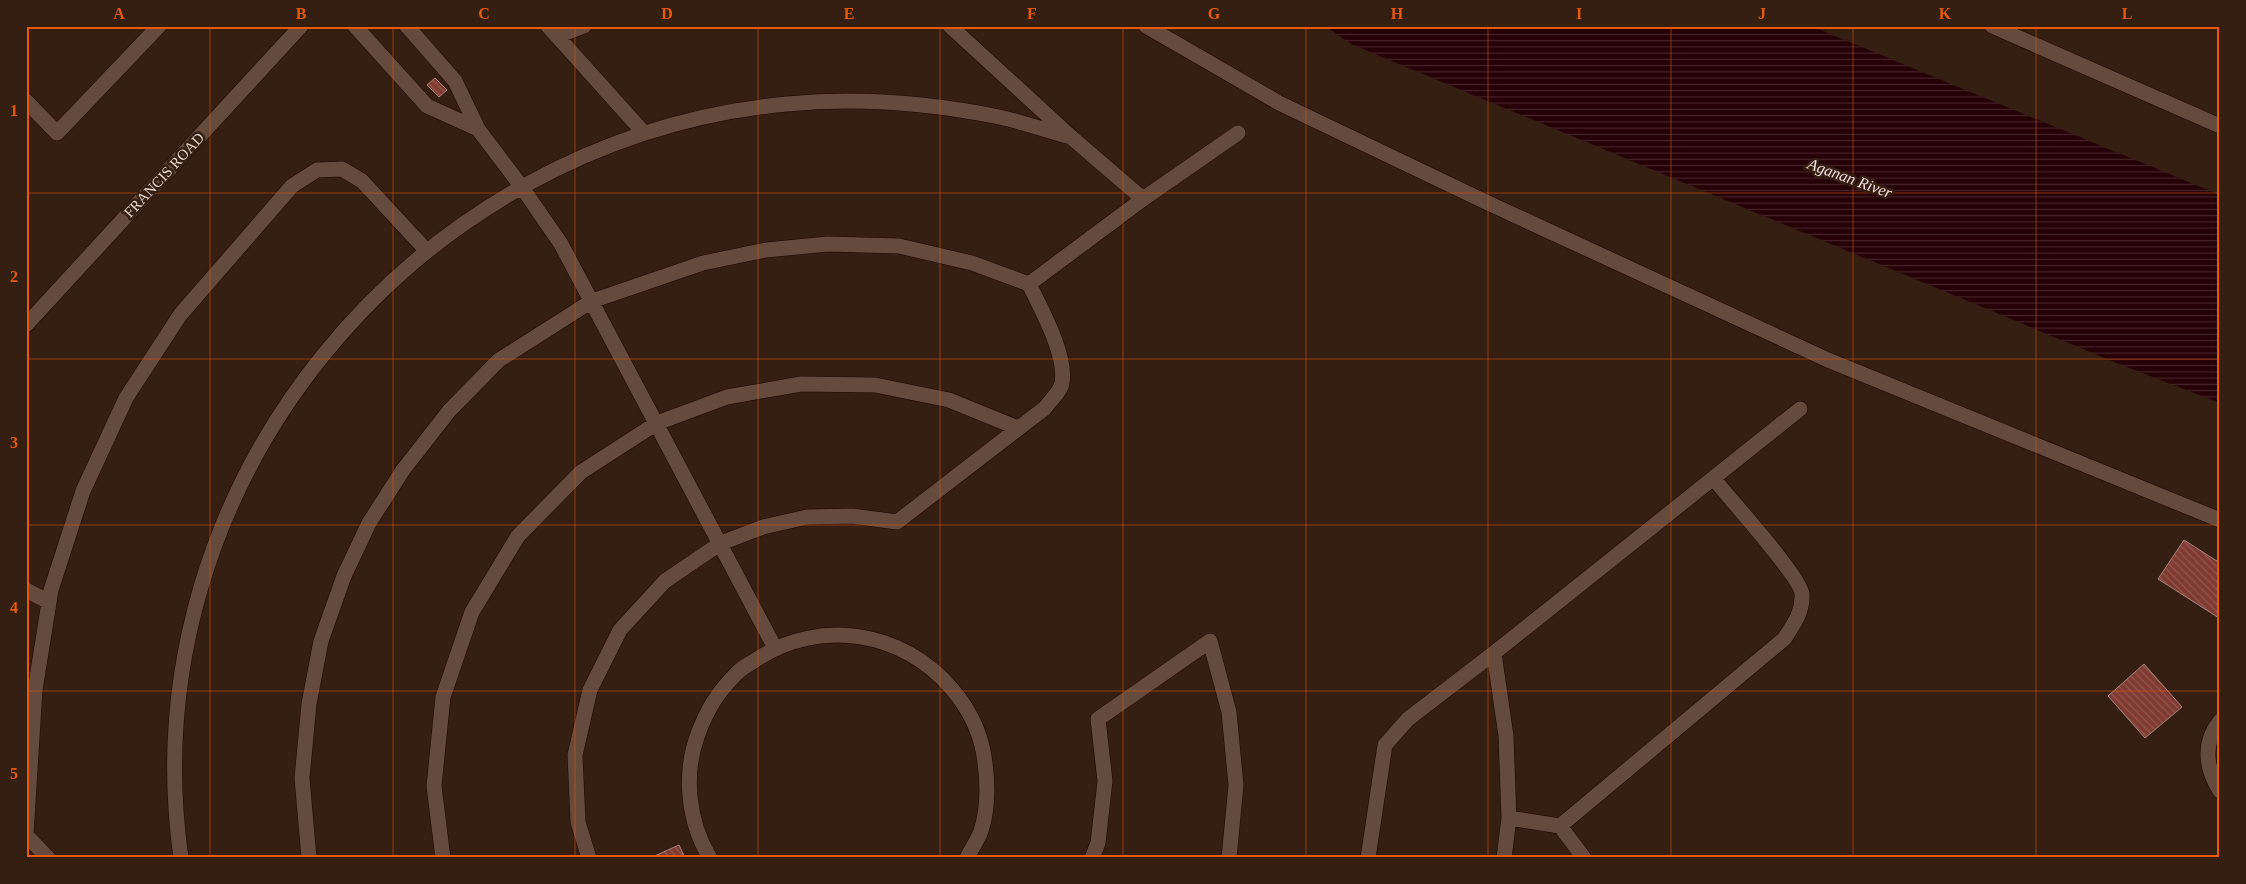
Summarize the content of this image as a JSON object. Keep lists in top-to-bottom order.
{
  "streets": {
    "street": ["FRANCIS ROAD"]
  },
  "water": ["Aganan River"],
  "grid": {
    "columns": [
      "A",
      "B",
      "C",
      "D",
      "E",
      "F",
      "G",
      "H",
      "I",
      "J",
      "K",
      "L"
    ],
    "rows": [
      "1",
      "2",
      "3",
      "4",
      "5"
    ]
  }
}
